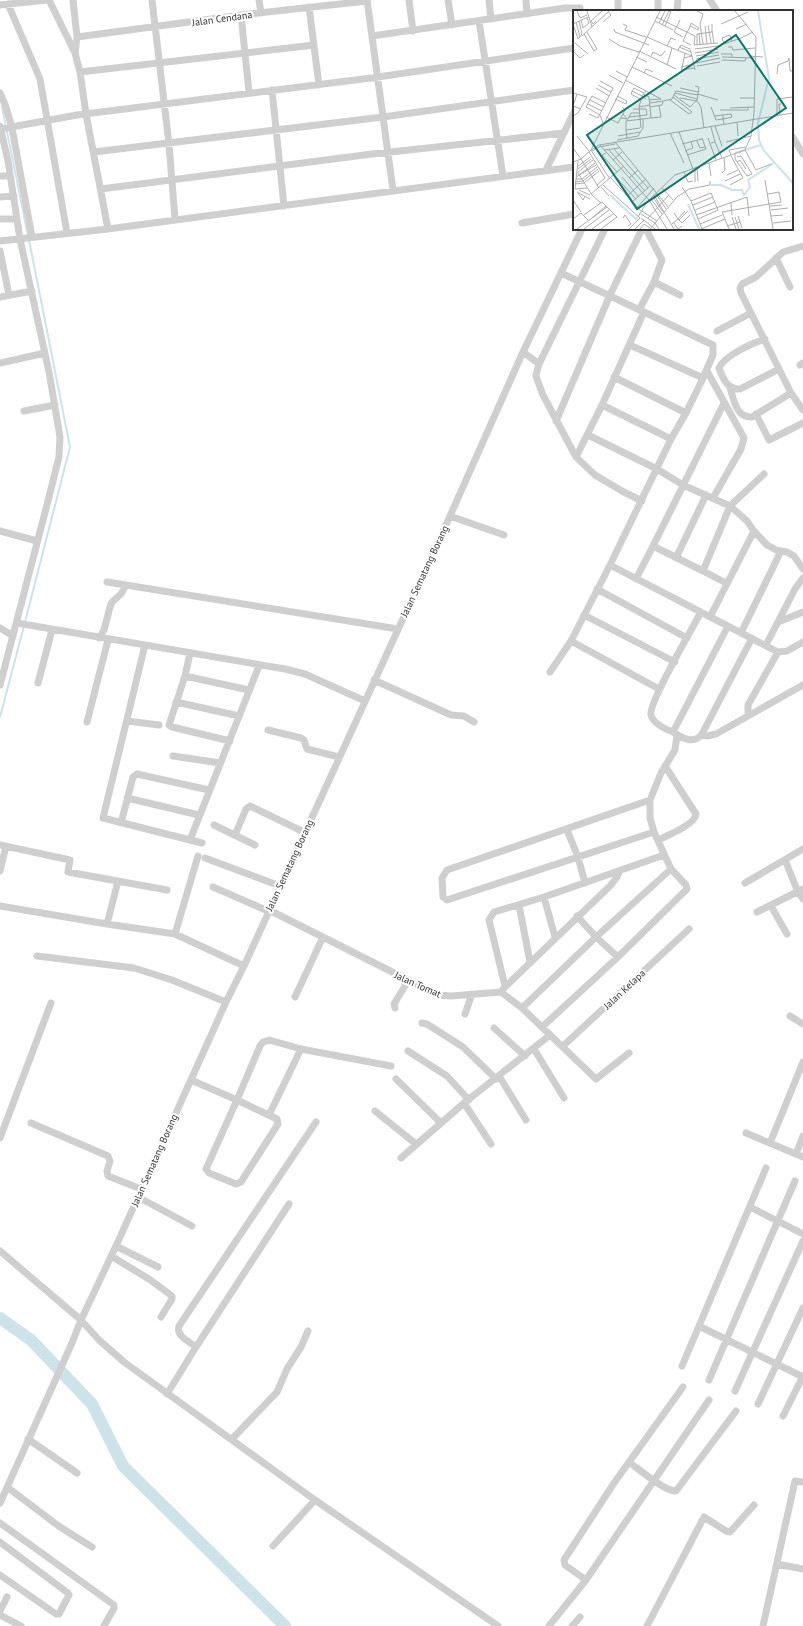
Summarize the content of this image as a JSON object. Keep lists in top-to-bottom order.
{
  "streets": {
    "street": [
      "Jalan Cendana",
      "Jalan Sematang Borang",
      "Jalan Tomat",
      "Jalan Kelapa"
    ]
  },
  "crossings": [
    ["Jalan Sematang Borang", "Jalan Tomat"]
  ]
}
